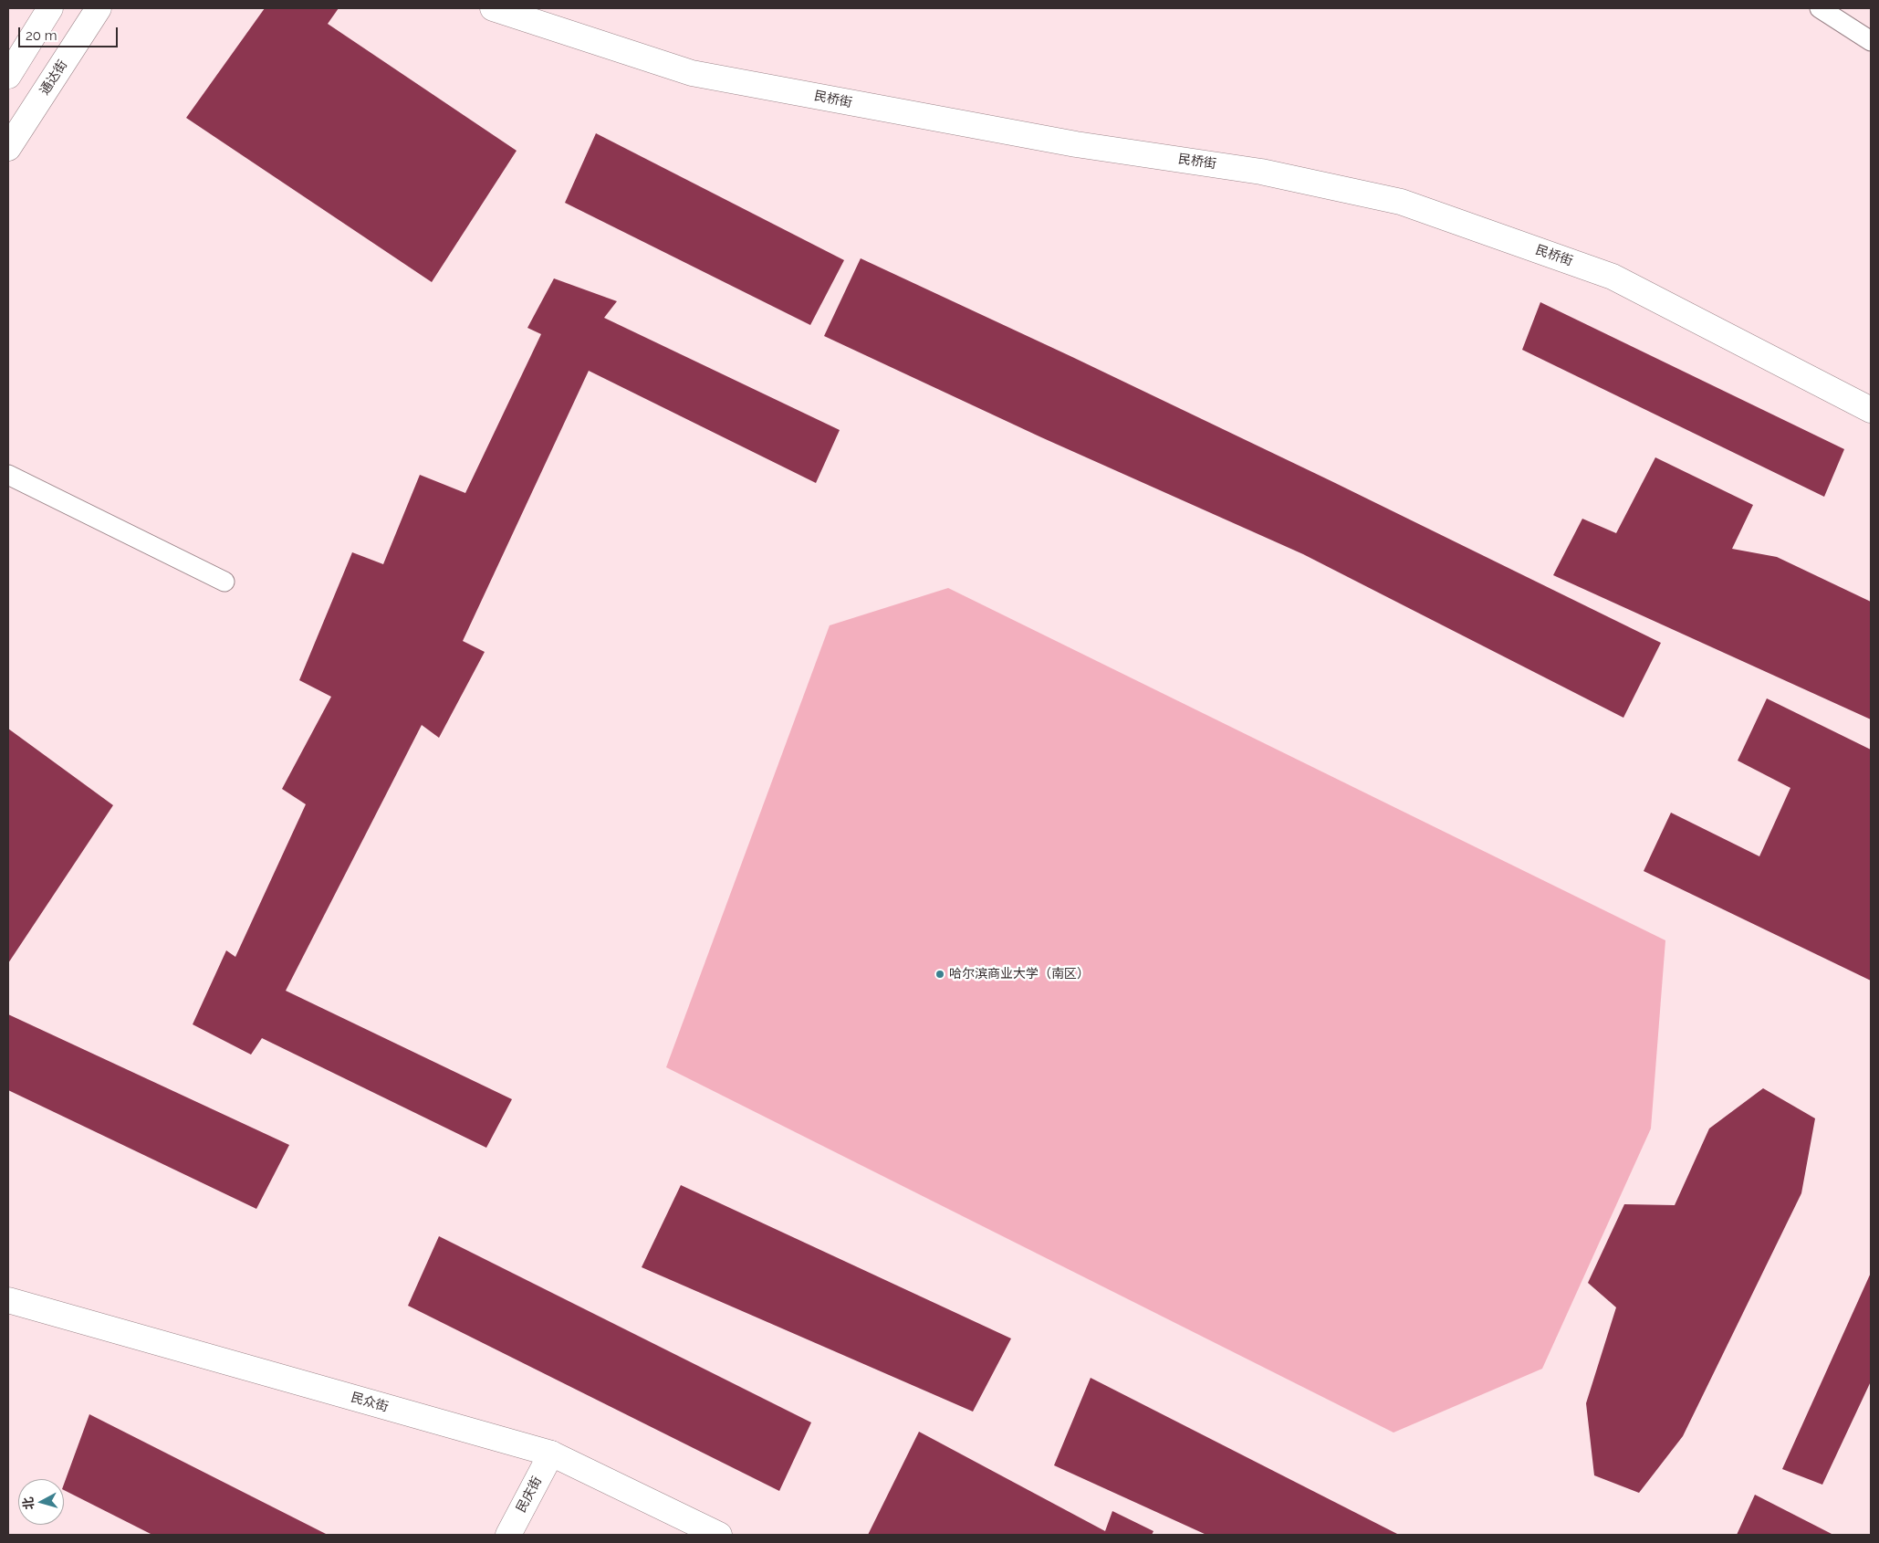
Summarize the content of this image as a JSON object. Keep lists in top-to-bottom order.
{
  "streets": {
    "street": [
      "通达街",
      "民桥街",
      "民众街",
      "民庆街"
    ]
  },
  "crossings": [
    ["民众街", "民庆街"]
  ],
  "places": ["哈尔滨商业大学（南区）"],
  "scale_bar": "20 m",
  "north": "left"
}
